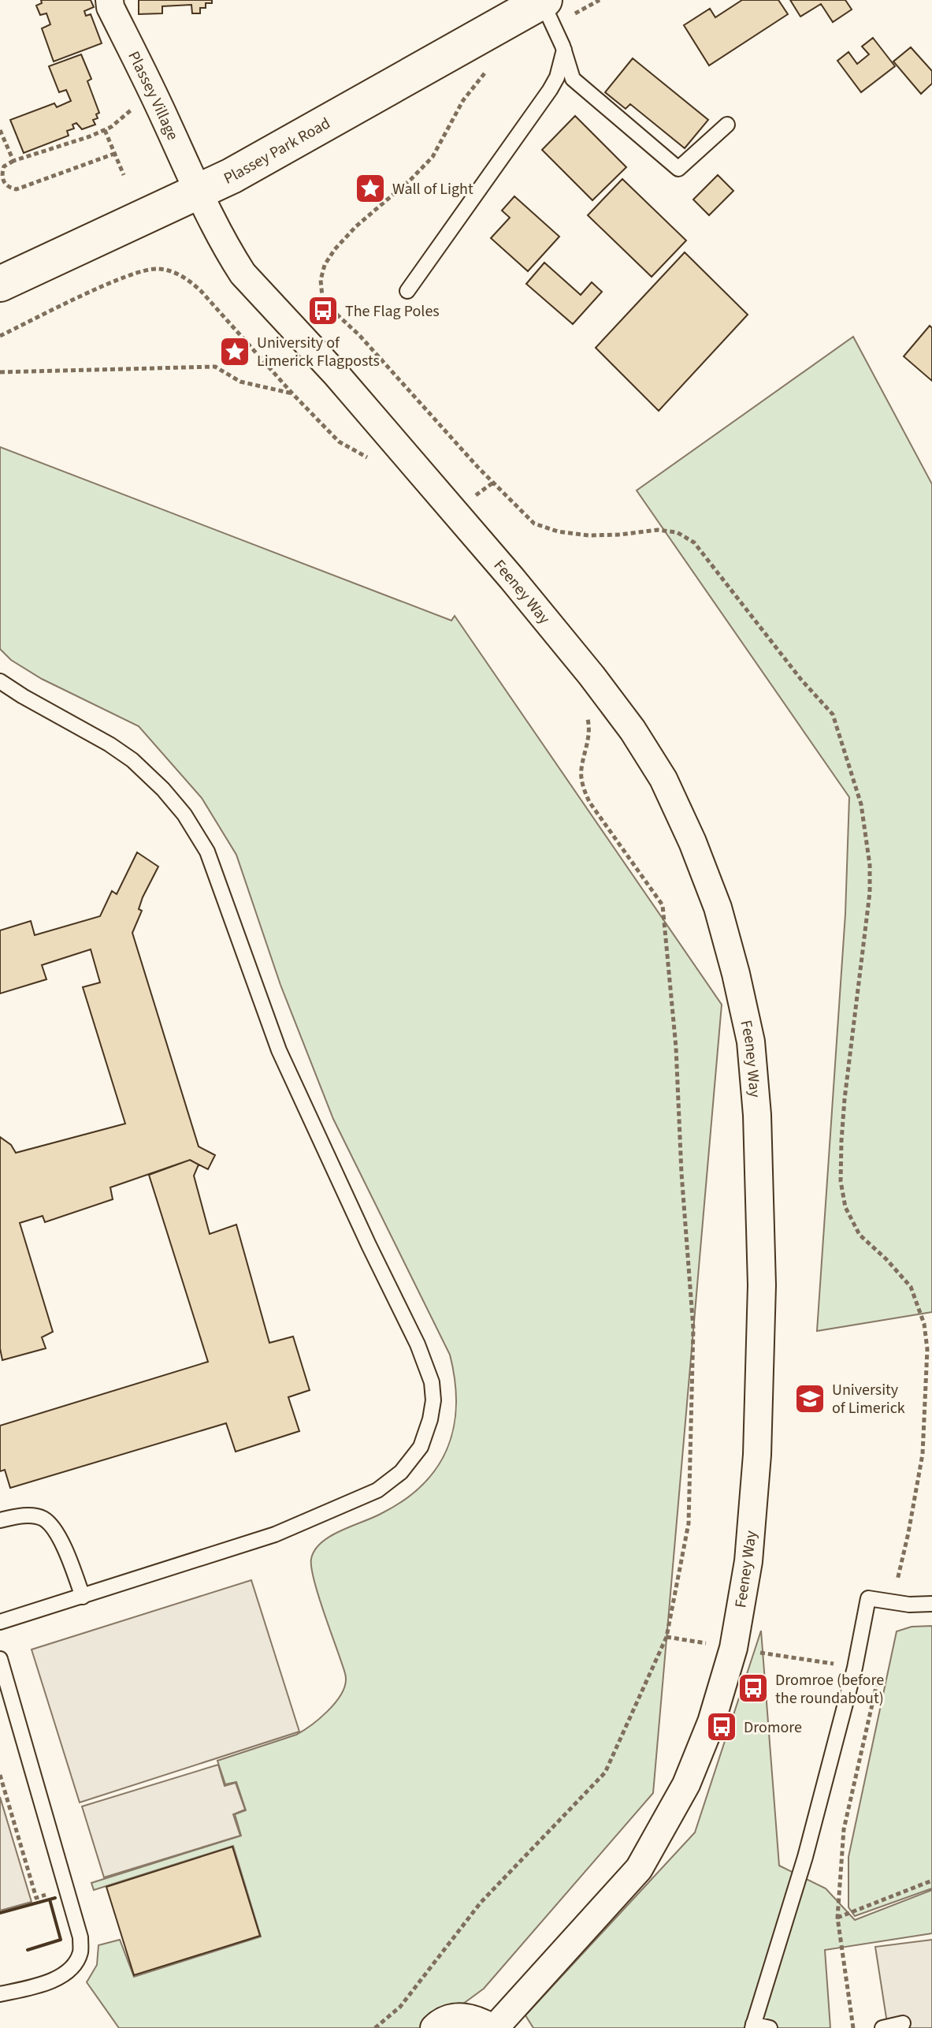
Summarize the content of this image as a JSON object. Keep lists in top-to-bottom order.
{
  "streets": {
    "street": ["Plassey Village", "Plassey Park Road", "Feeney Way"]
  },
  "crossings": [
    ["Plassey Village", "Plassey Park Road"],
    ["Plassey Village", "Feeney Way"],
    ["Plassey Park Road", "Feeney Way"]
  ],
  "places": {
    "place": ["Wall of Light", "University of Limerick Flagposts"],
    "bus stop": ["The Flag Poles", "Dromroe (before the roundabout)", "Dromore"],
    "school or university": ["University of Limerick"]
  }
}
